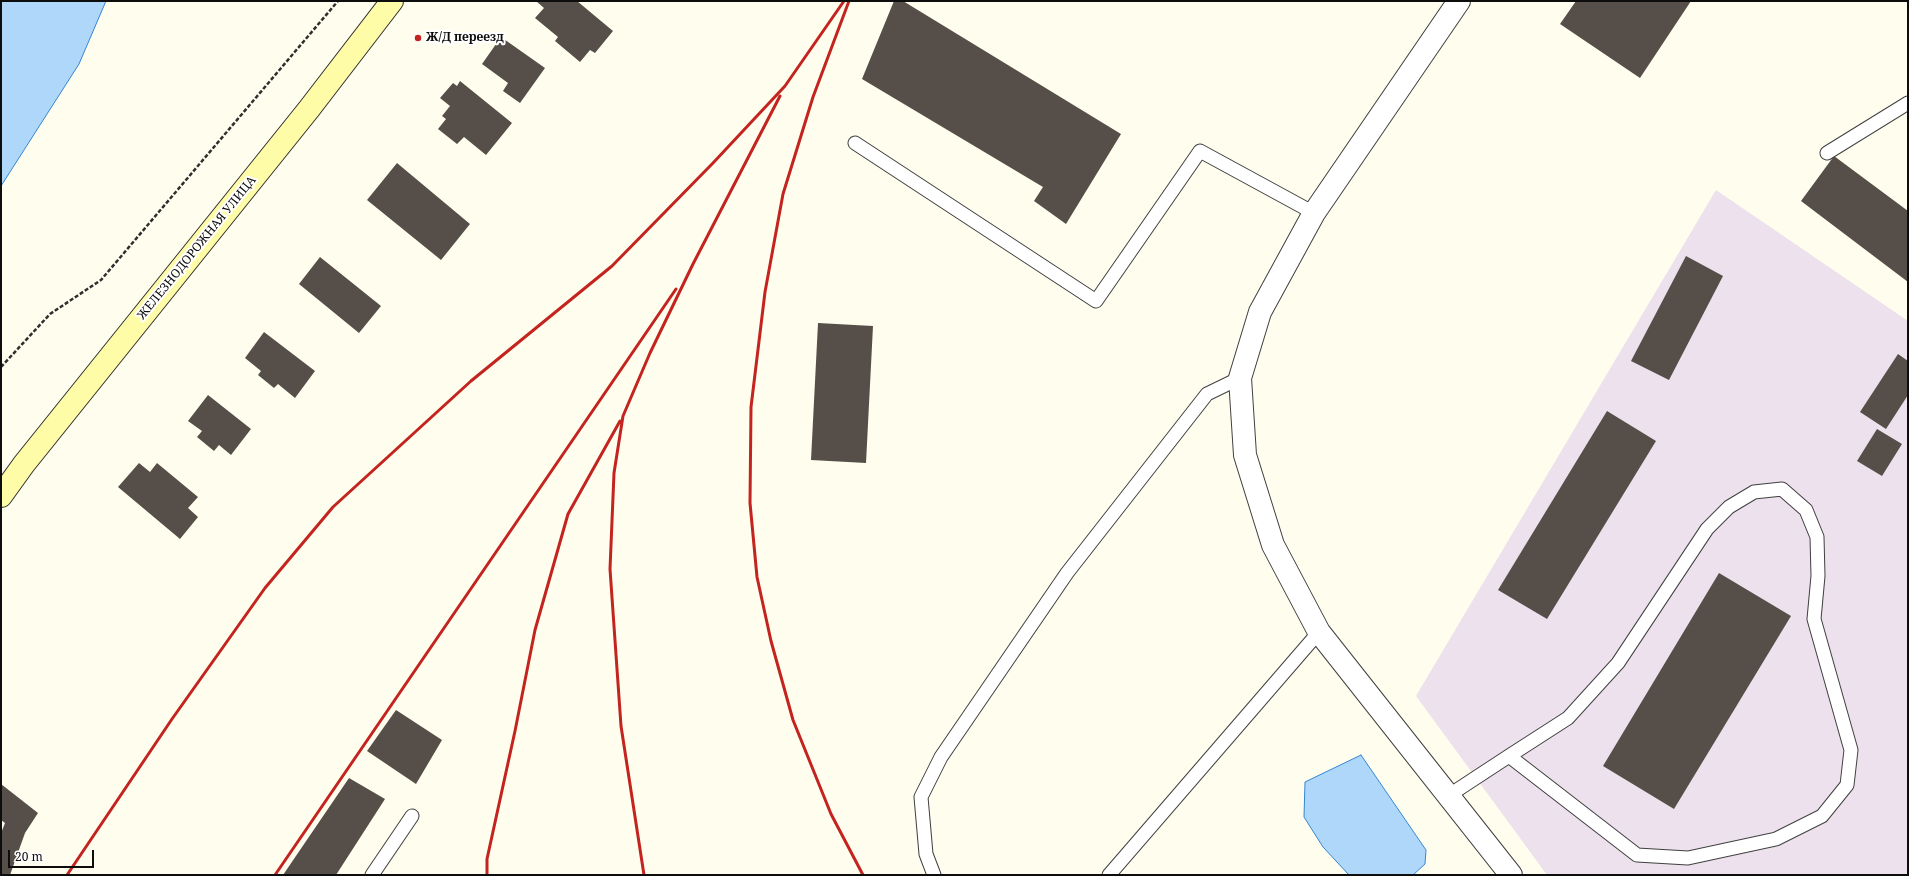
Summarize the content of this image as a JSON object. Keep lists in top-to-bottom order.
{
  "streets": {
    "main road": ["ЖЕЛЕЗНОДОРОЖНАЯ УЛИЦА"]
  },
  "places": ["Ж/Д переезд"],
  "scale_bar": "20 m"
}
